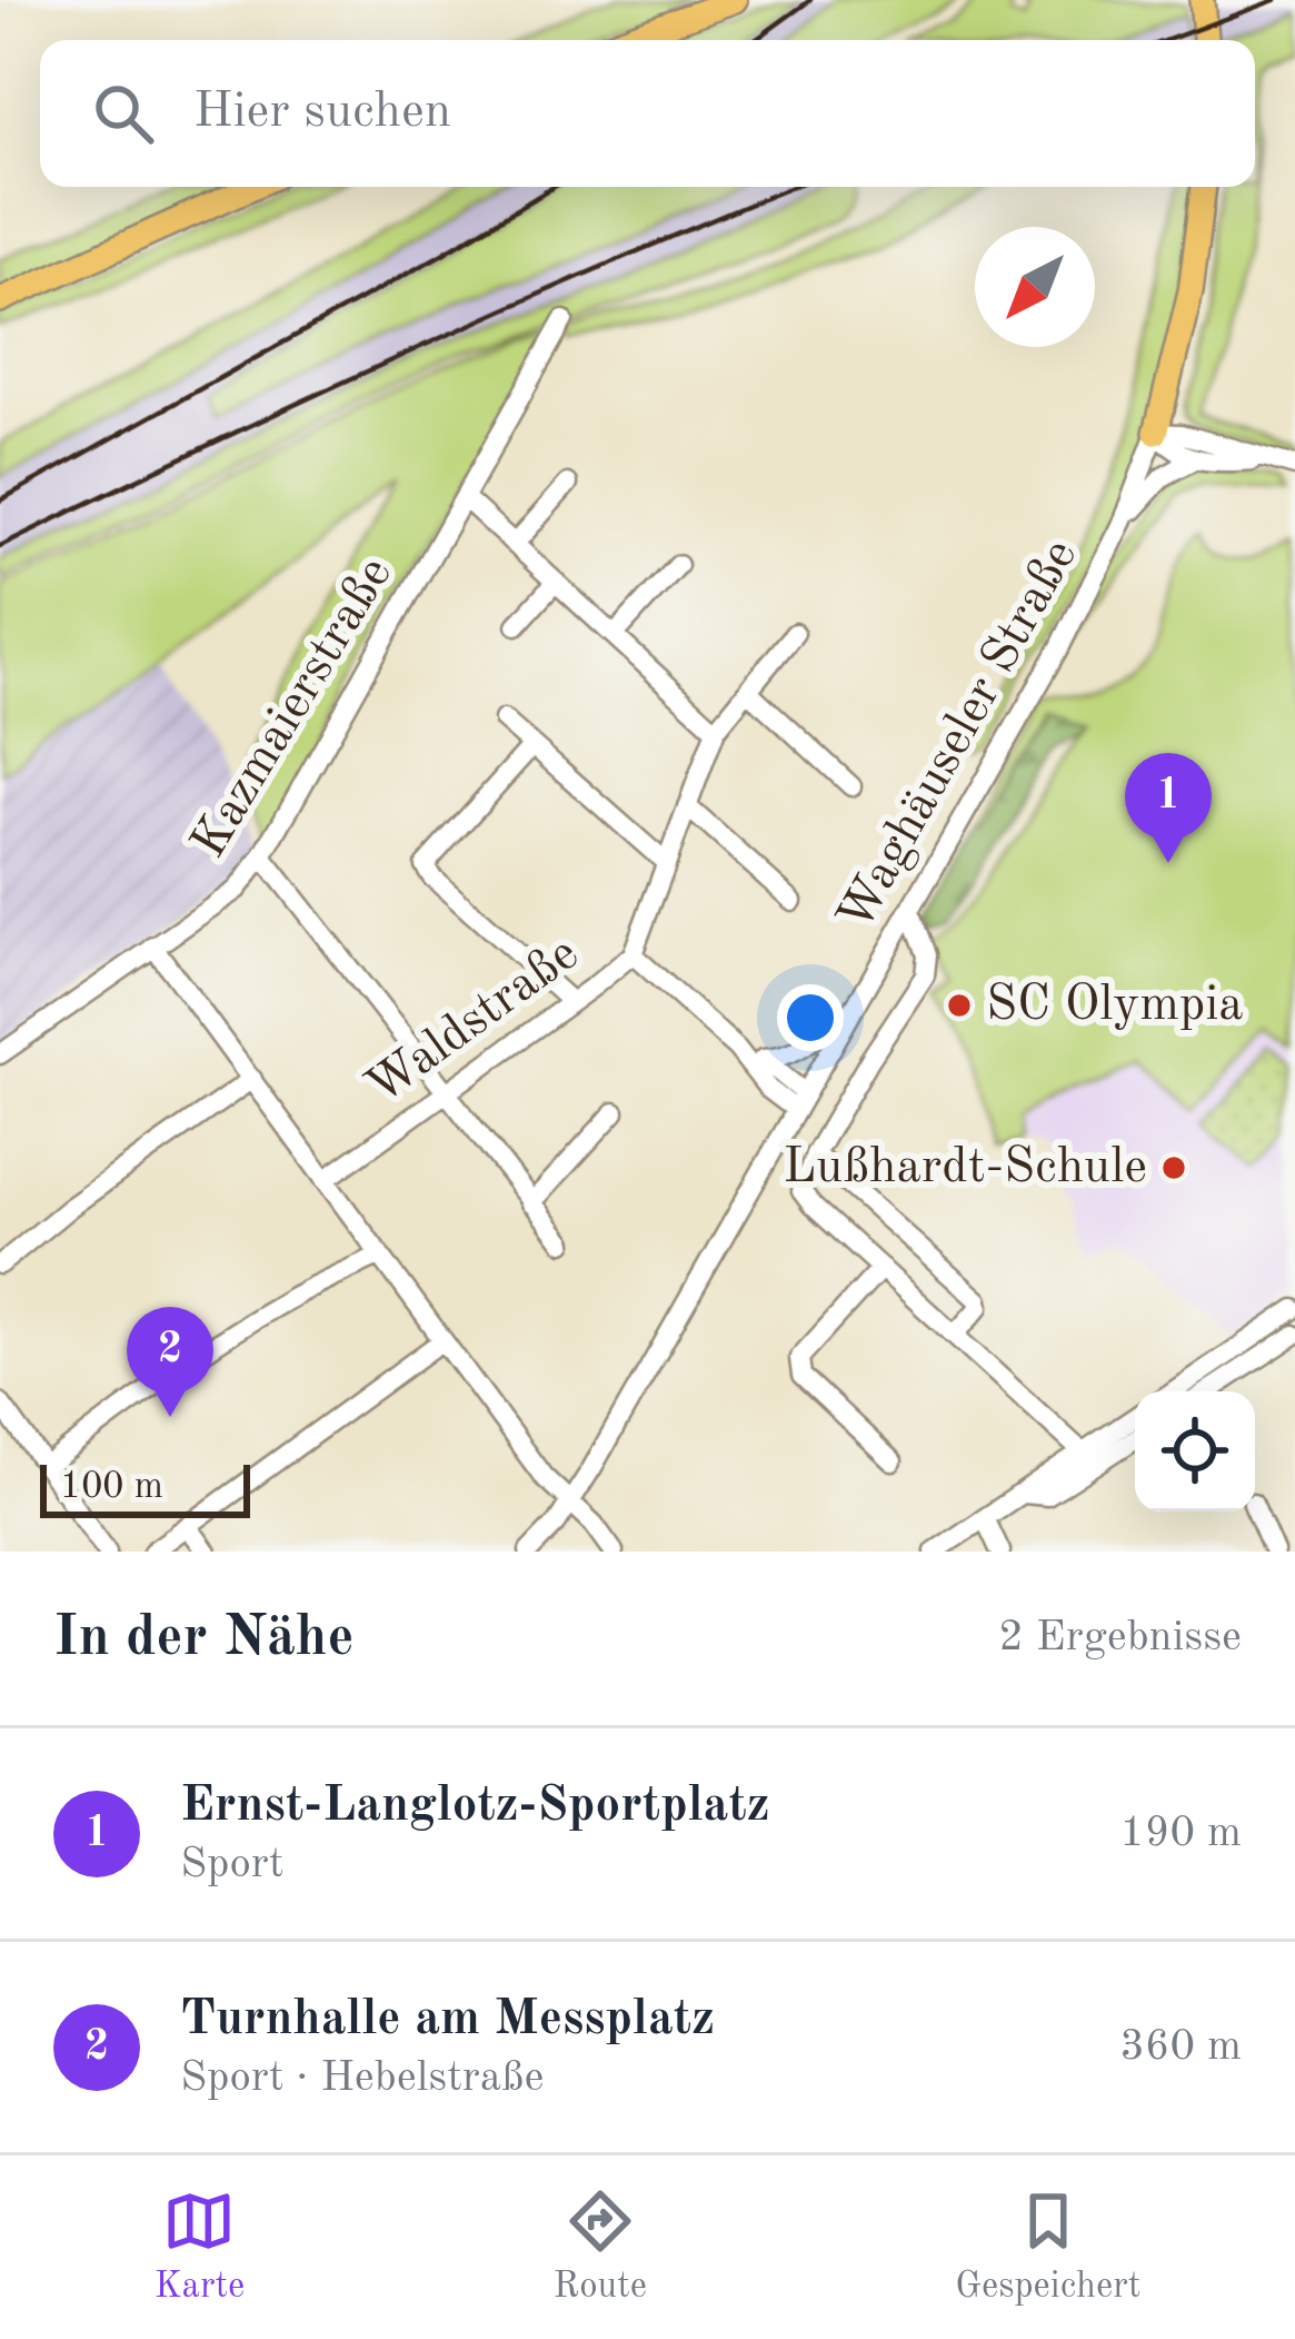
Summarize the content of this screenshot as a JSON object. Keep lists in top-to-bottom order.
{
  "streets": {
    "street": ["Kazmaierstraße", "Waghäuseler Straße", "Waldstraße"]
  },
  "places": ["SC Olympia", "Lußhardt-Schule"],
  "scale_bar": "100 m",
  "north": "bottom left",
  "page": {
    "search": "Hier suchen",
    "pins": ["1", "2"],
    "scale": "100 m",
    "heading": ["In der Nähe", "2 Ergebnisse"],
    "list": [
      {
        "mark": "1",
        "name": "Ernst-Langlotz-Sportplatz",
        "note": "Sport",
        "value": "190 m"
      },
      {
        "mark": "2",
        "name": "Turnhalle am Messplatz",
        "note": "Sport · Hebelstraße",
        "value": "360 m"
      }
    ],
    "nav": ["Karte", "Route", "Gespeichert"]
  }
}
